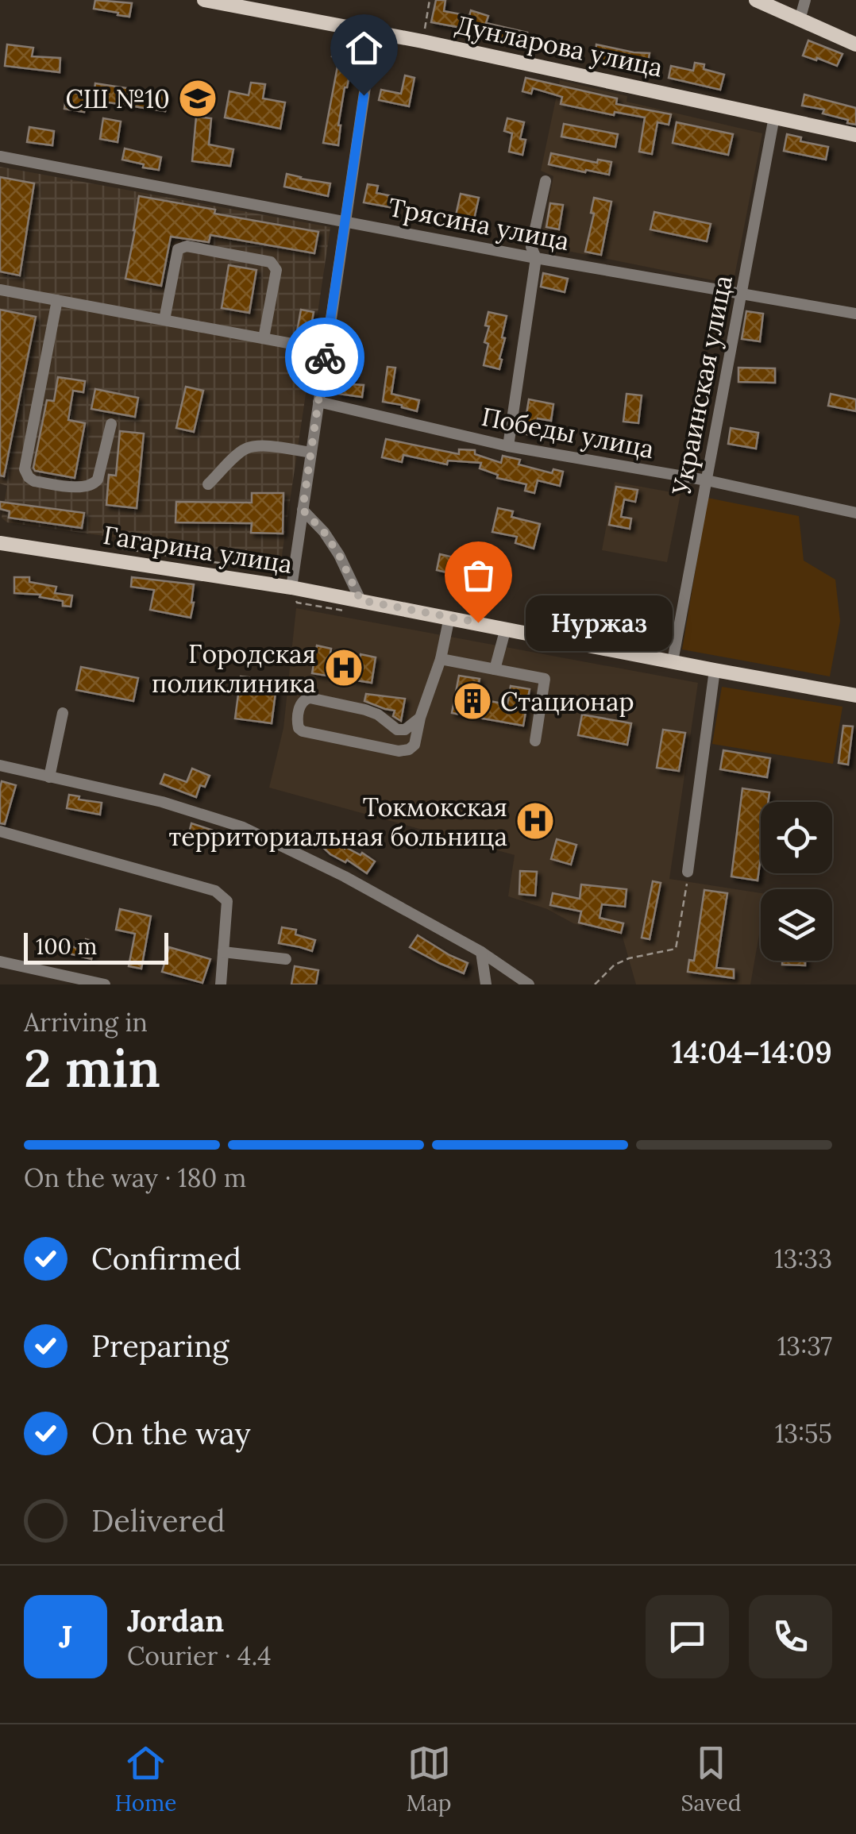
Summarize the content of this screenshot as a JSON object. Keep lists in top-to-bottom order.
{
  "streets": {
    "main road": ["Дунларова улица", "Гагарина улица"],
    "street": ["Трясина улица", "Украинская улица", "Победы улица"]
  },
  "crossings": [
    ["Дунларова улица", "Украинская улица"],
    ["Трясина улица", "Украинская улица"],
    ["Украинская улица", "Победы улица"],
    ["Украинская улица", "Гагарина улица"]
  ],
  "places": {
    "school or university": ["СШ №10"],
    "other": ["Нуржаз"],
    "hospital": ["Городская поликлиника", "Токмокская территориальная больница"],
    "building": ["Cтационар"]
  },
  "scale_bar": "100 m",
  "page": {
    "bubble": "Нуржаз",
    "scale": "100 m",
    "heading": ["2 min", "Arriving in", "14:04–14:09"],
    "panel": ["Jordan", "Courier · 4.4"],
    "bar": "On the way · 180 m",
    "list": [
      ["Confirmed", "13:33"],
      ["Preparing", "13:37"],
      ["On the way", "13:55"],
      "Delivered"
    ],
    "round": "J",
    "tabs": ["Home", "Map", "Saved"]
  }
}
